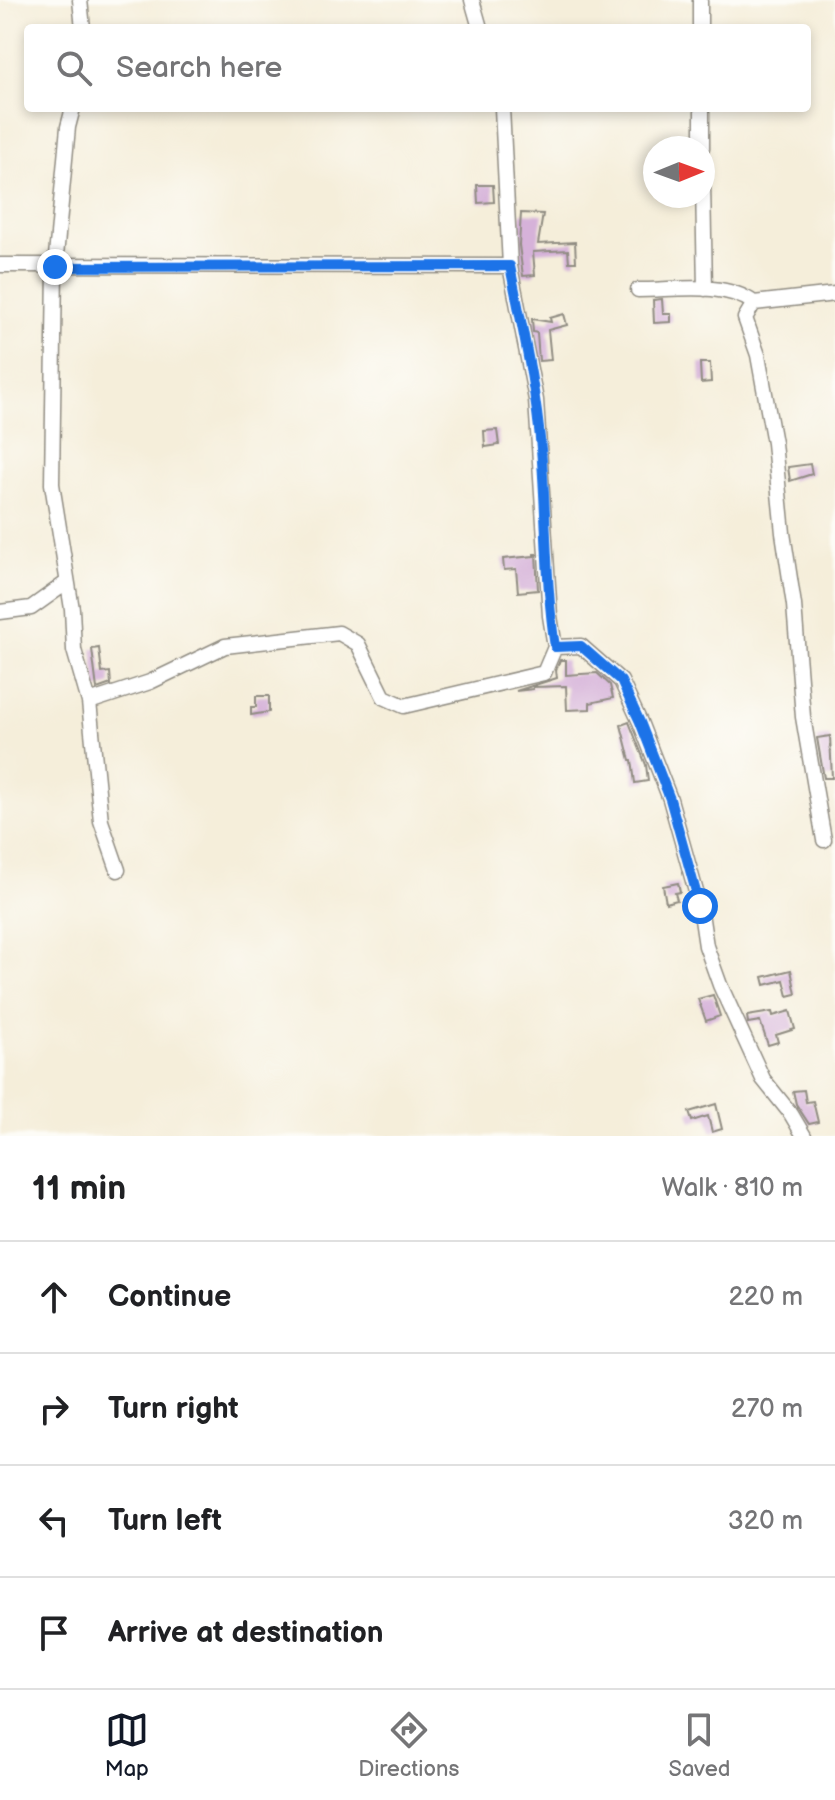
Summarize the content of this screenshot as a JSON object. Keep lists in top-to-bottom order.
{
  "north": "right",
  "page": {
    "search": "Search here",
    "heading": ["11 min", "Walk · 810 m"],
    "list": [
      ["Continue", "220 m"],
      ["Turn right", "270 m"],
      ["Turn left", "320 m"],
      "Arrive at destination"
    ],
    "nav": ["Map", "Directions", "Saved"]
  }
}
